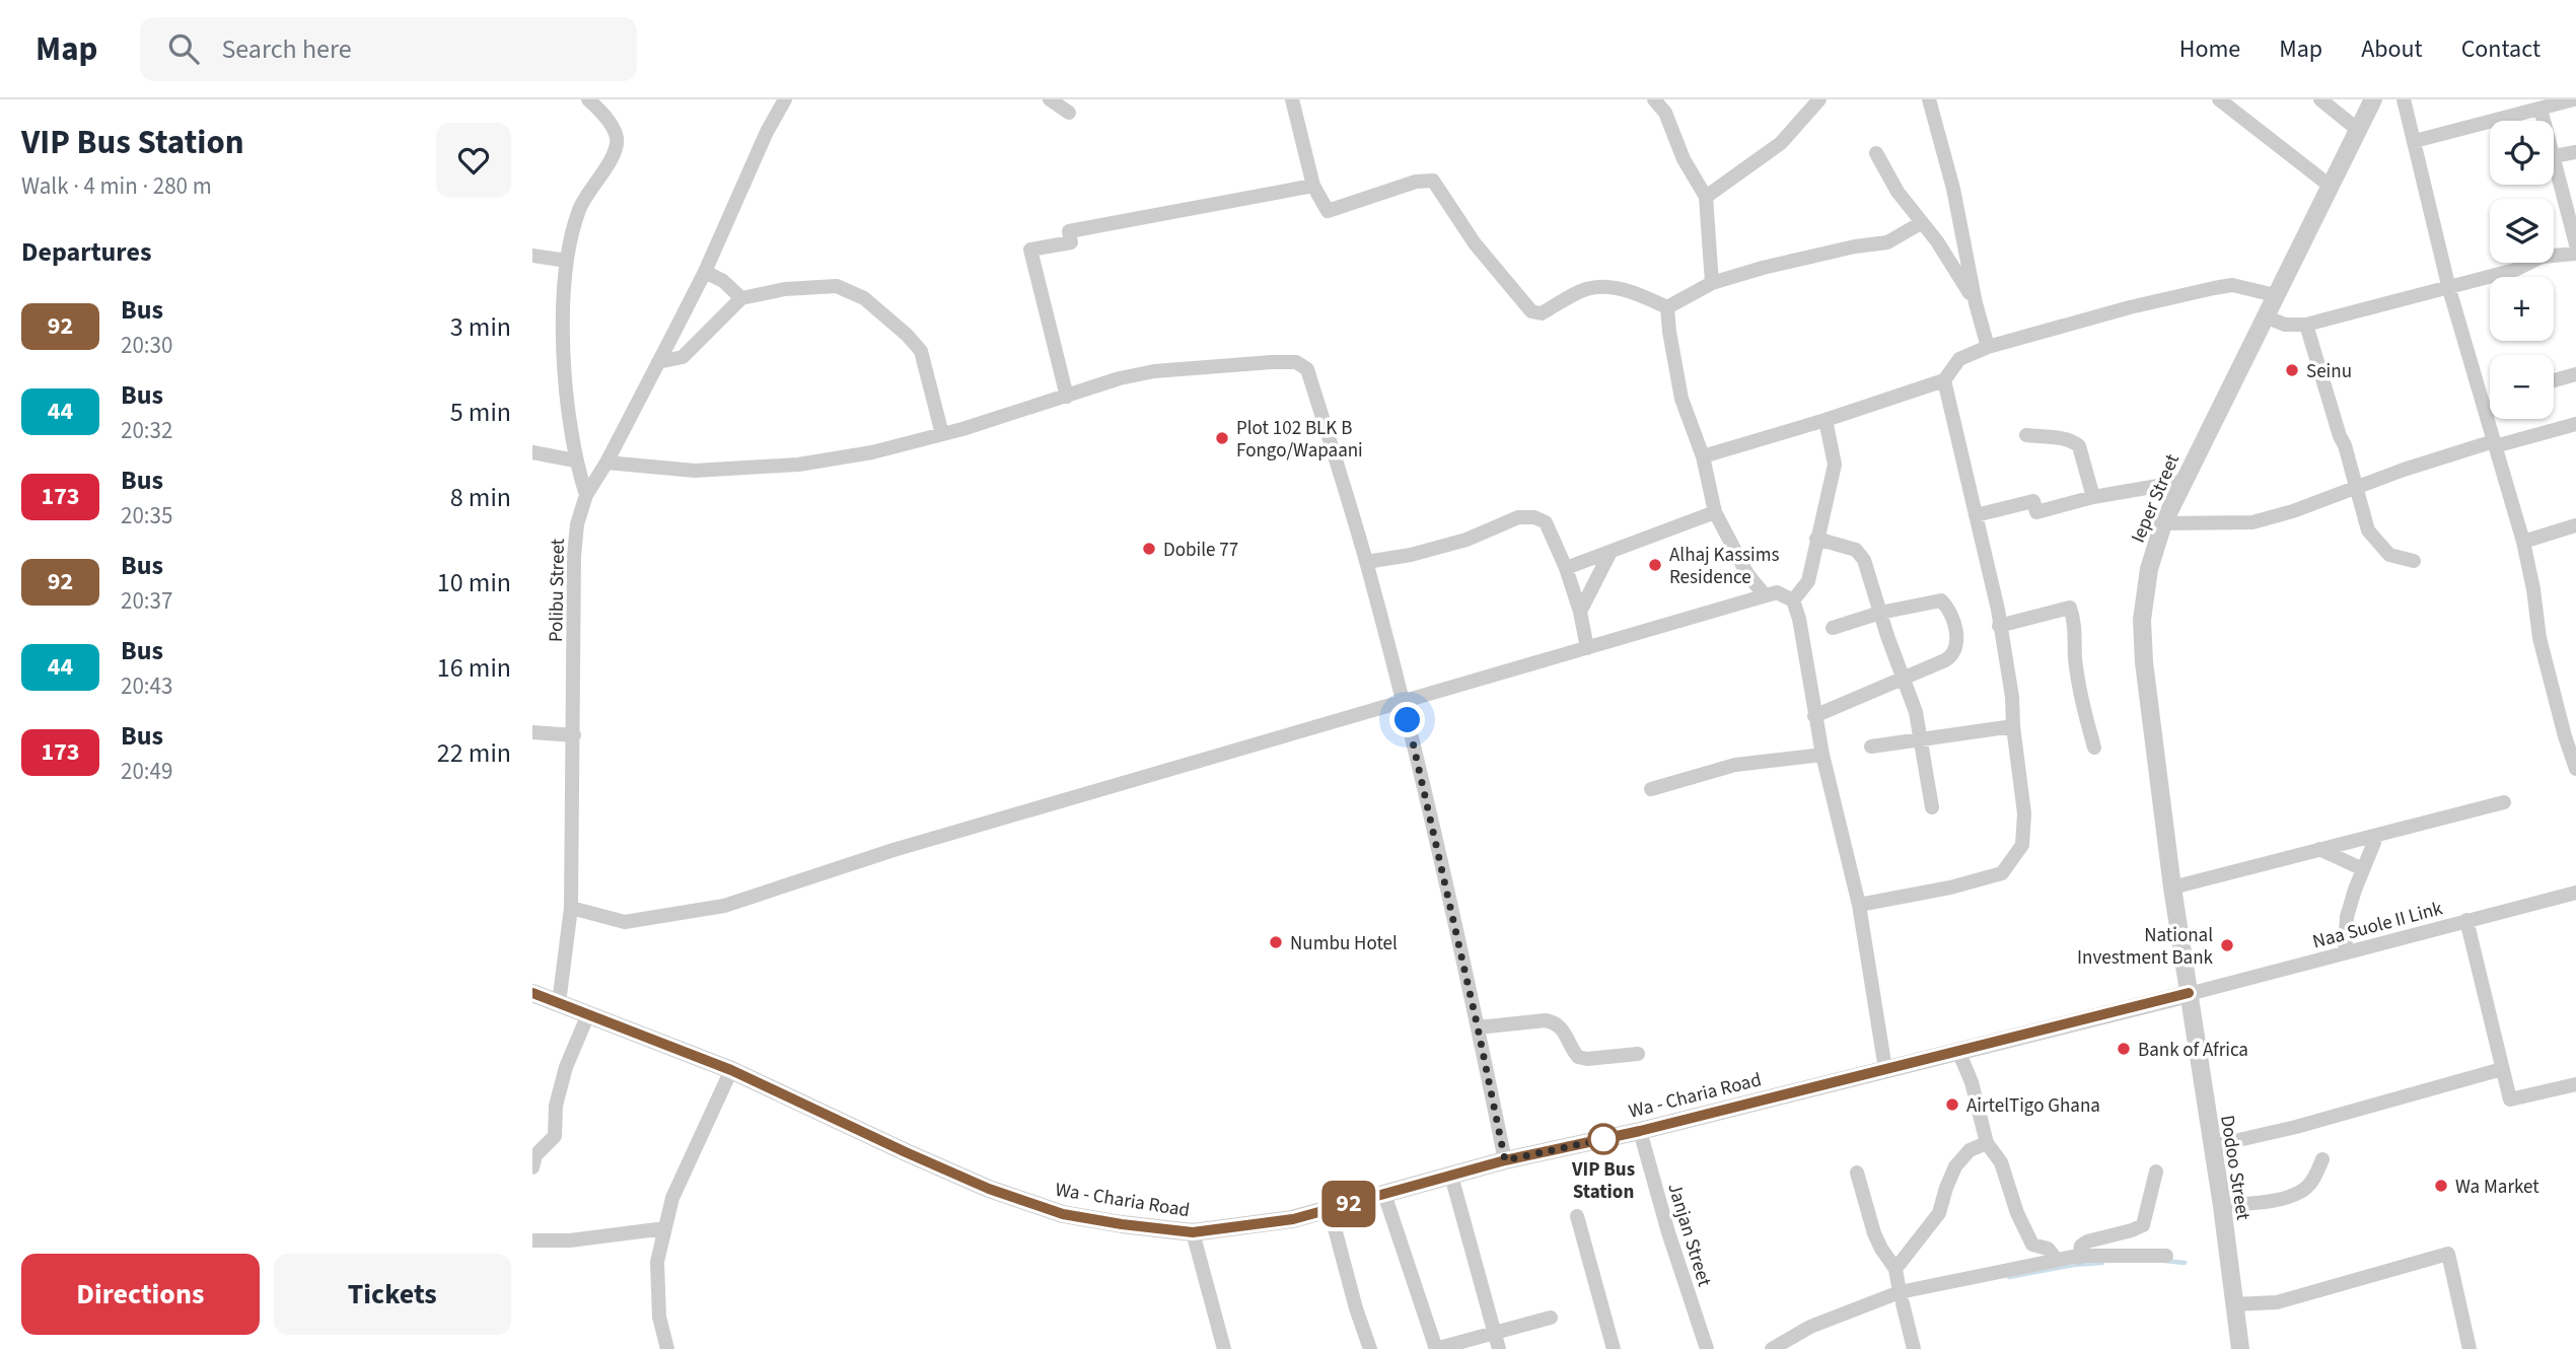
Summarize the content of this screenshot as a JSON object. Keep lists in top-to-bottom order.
{
  "streets": {
    "street": [
      "Ieper Street",
      "Polibu Street",
      "Naa Suole II Link",
      "Wa - Charia Road",
      "Dodoo Street",
      "Janjan Street"
    ]
  },
  "crossings": [
    ["Ieper Street", "Naa Suole II Link"],
    ["Ieper Street", "Wa - Charia Road"],
    ["Ieper Street", "Dodoo Street"],
    ["Polibu Street", "Wa - Charia Road"],
    ["Naa Suole II Link", "Wa - Charia Road"],
    ["Naa Suole II Link", "Dodoo Street"],
    ["Wa - Charia Road", "Dodoo Street"],
    ["Wa - Charia Road", "Janjan Street"]
  ],
  "places": [
    "Seinu",
    "Plot 102 BLK B Fongo/Wapaani",
    "Dobile 77",
    "Alhaj Kassims Residence",
    "Numbu Hotel",
    "National Investment Bank",
    "Bank of Africa",
    "AirtelTigo Ghana",
    "VIP Bus Station",
    "Wa Market"
  ],
  "lines": ["bus line 92"],
  "page": {
    "header": "Map",
    "search": "Search here",
    "nav": [
      "Home",
      "Map",
      "About",
      "Contact"
    ],
    "heading": [
      ["VIP Bus Station", "Walk · 4 min · 280 m"],
      "Departures"
    ],
    "on_map": "92",
    "map_buttons": ["+", "−"],
    "list": [
      {
        "mark": "92",
        "name": "Bus",
        "note": "20:30",
        "value": "3 min"
      },
      {
        "mark": "44",
        "name": "Bus",
        "note": "20:32",
        "value": "5 min"
      },
      {
        "mark": "173",
        "name": "Bus",
        "note": "20:35",
        "value": "8 min"
      },
      {
        "mark": "92",
        "name": "Bus",
        "note": "20:37",
        "value": "10 min"
      },
      {
        "mark": "44",
        "name": "Bus",
        "note": "20:43",
        "value": "16 min"
      },
      {
        "mark": "173",
        "name": "Bus",
        "note": "20:49",
        "value": "22 min"
      }
    ],
    "buttons": ["Directions", "Tickets"]
  }
}
